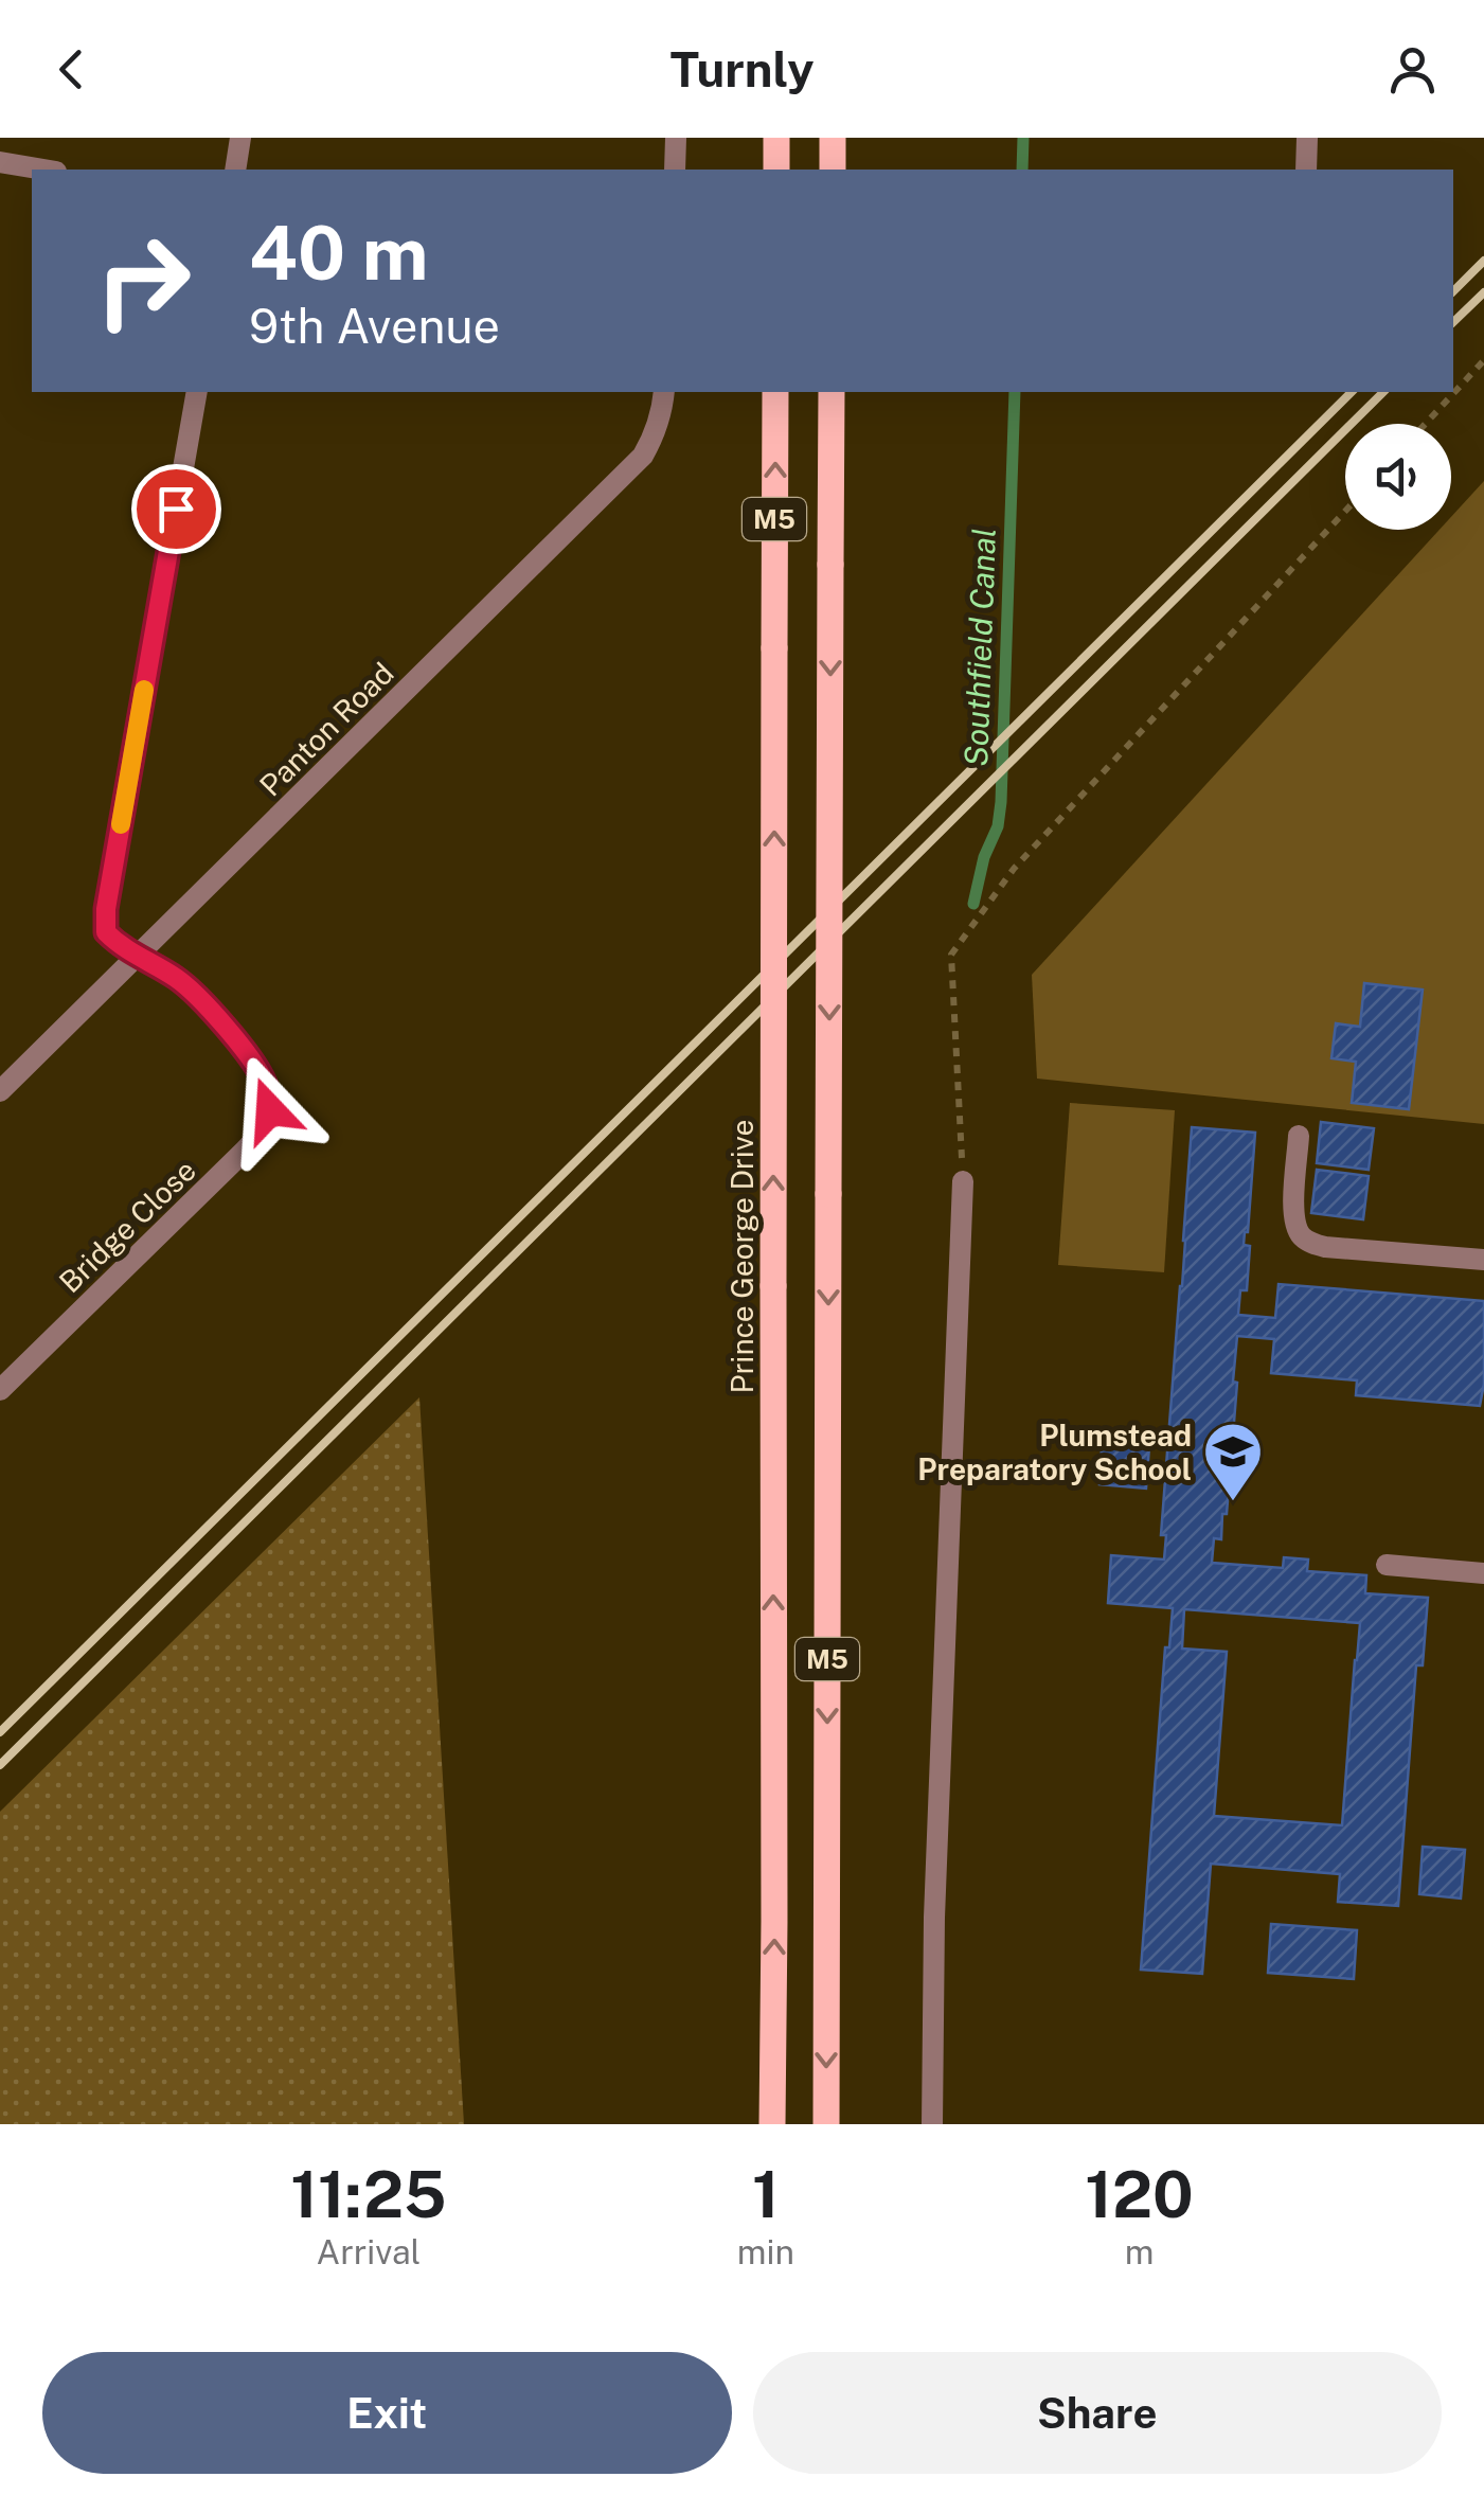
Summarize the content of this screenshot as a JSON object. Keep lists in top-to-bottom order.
{
  "streets": {
    "main road": ["M5", "Prince George Drive"],
    "street": ["Panton Road", "Bridge Close"]
  },
  "crossings": [
    ["Panton Road", "Bridge Close"]
  ],
  "water": ["Southfield Canal"],
  "places": {
    "school or university": ["Plumstead Preparatory School"]
  },
  "page": {
    "header": "Turnly",
    "turn": ["40 m", "9th Avenue"],
    "eta": [
      "11:25",
      "Arrival",
      "1",
      "min",
      "120",
      "m"
    ],
    "buttons": ["Exit", "Share"]
  }
}
